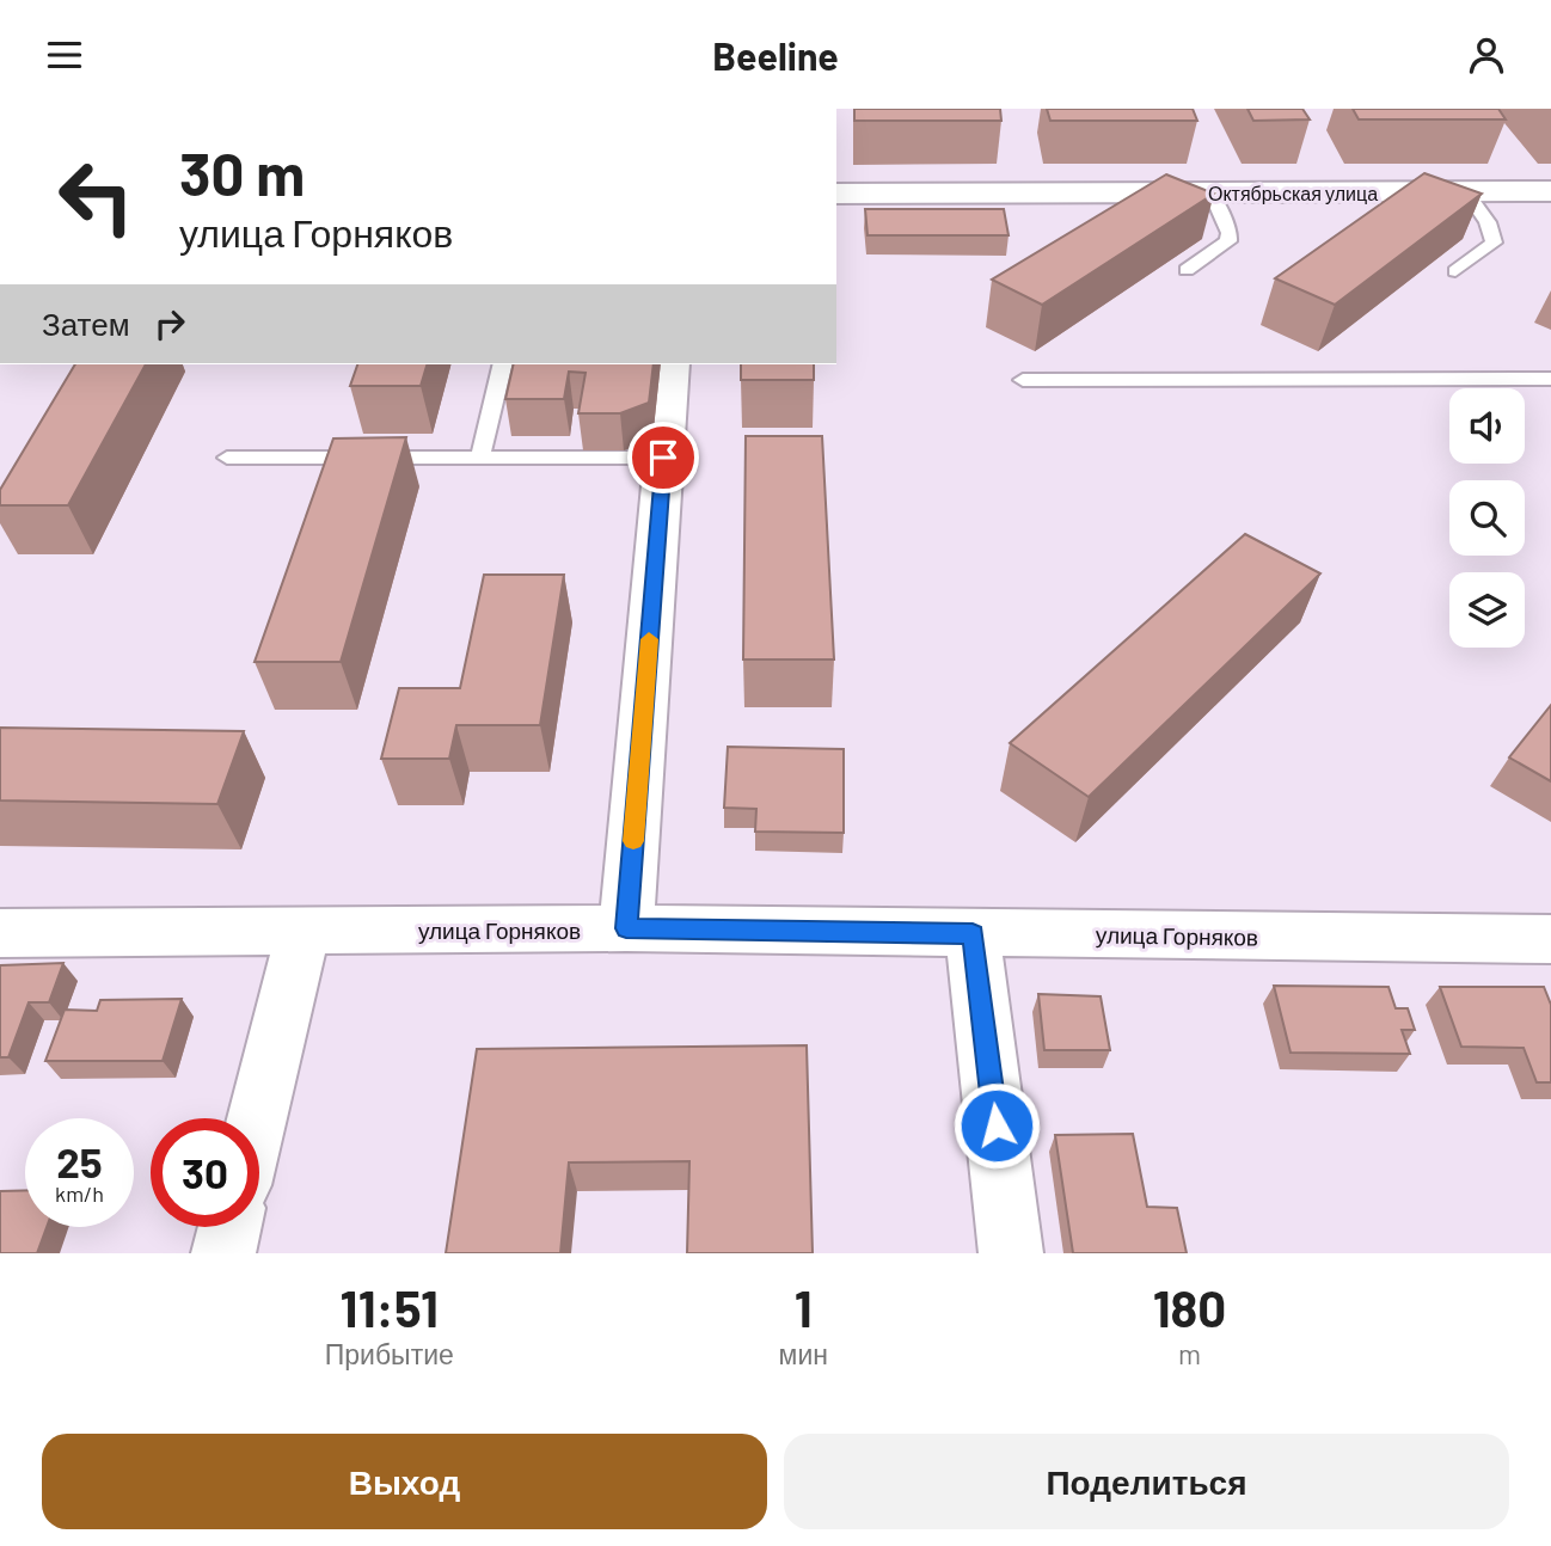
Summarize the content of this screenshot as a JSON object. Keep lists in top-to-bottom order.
{
  "streets": {
    "street": ["Октябрьская улица", "улица Горняков"]
  },
  "page": {
    "header": "Beeline",
    "turn": ["30 m", "улица Горняков"],
    "then": "Затем",
    "speed": "25 km/h",
    "limit": "30",
    "eta": [
      "11:51",
      "Прибытие",
      "1",
      "мин",
      "180",
      "m"
    ],
    "buttons": ["Выход", "Поделиться"]
  }
}
